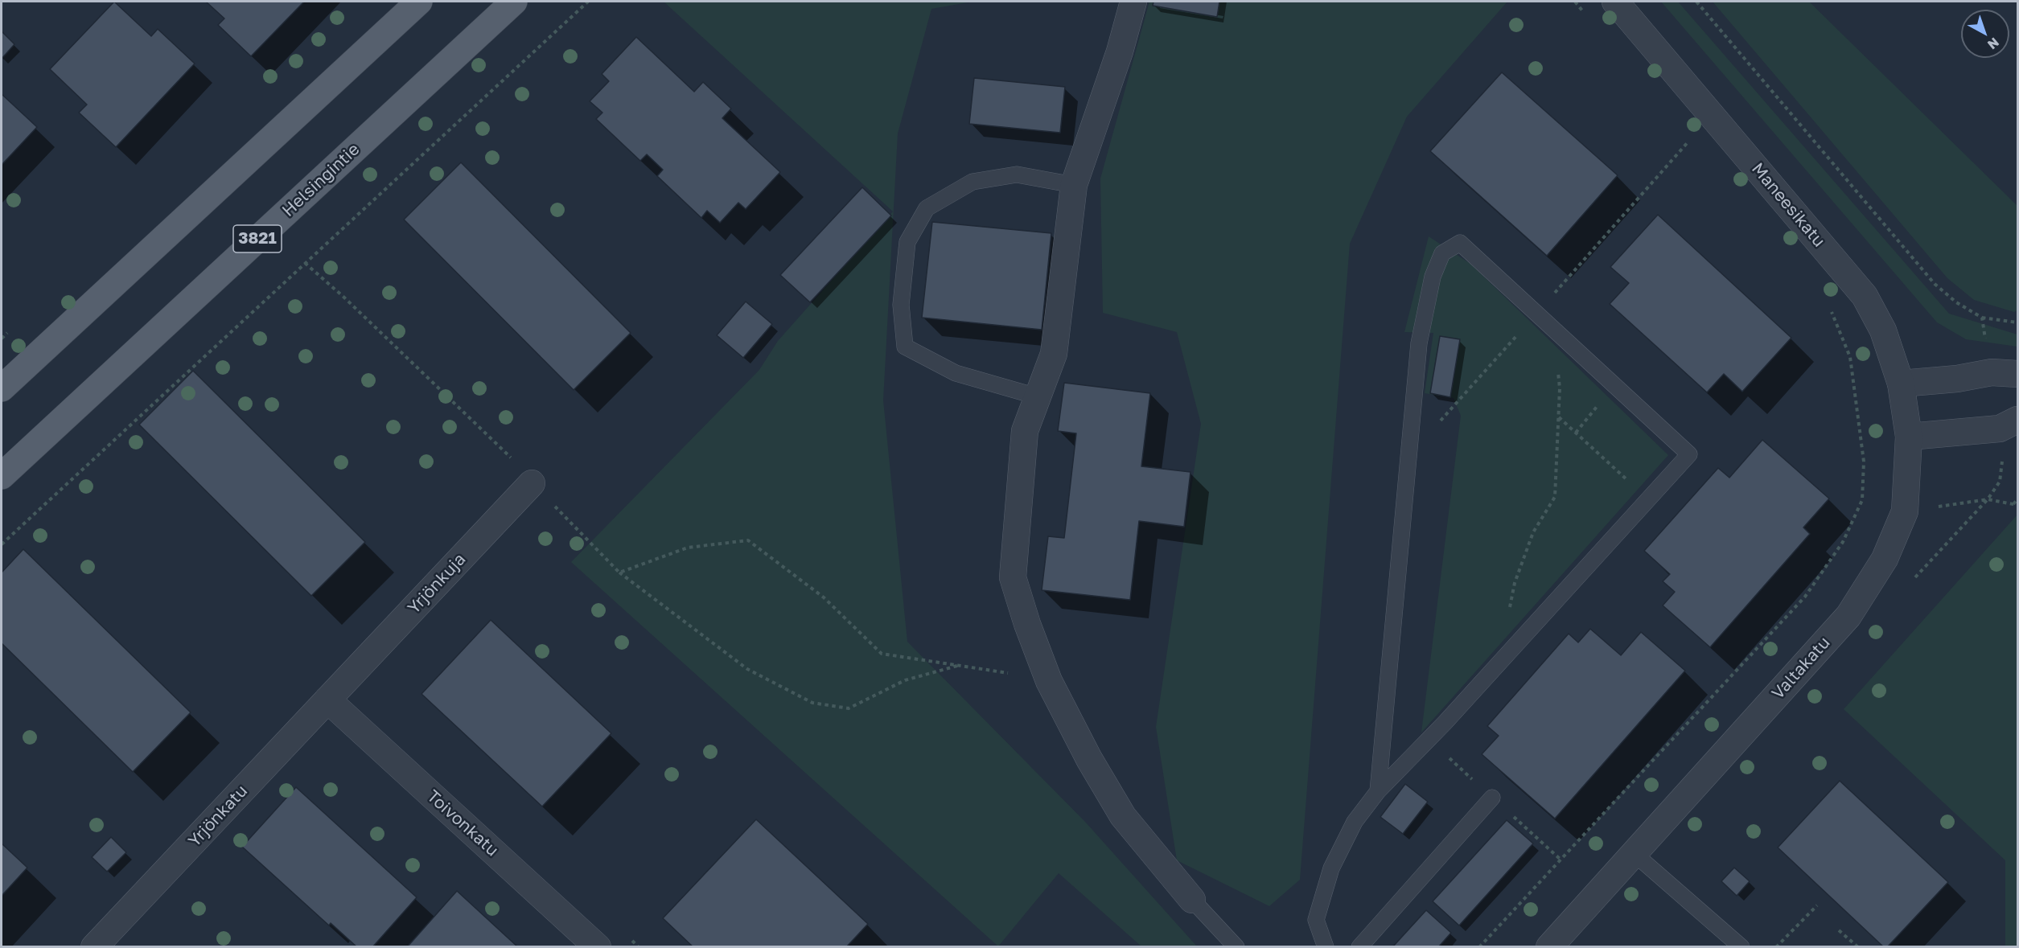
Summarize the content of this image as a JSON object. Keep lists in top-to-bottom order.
{
  "streets": {
    "main road": ["Helsingintie", "3821"],
    "street": [
      "Maneesikatu",
      "Yrjönkuja",
      "Valtakatu",
      "Yrjönkatu",
      "Toivonkatu"
    ]
  },
  "crossings": [
    ["Maneesikatu", "Valtakatu"],
    ["Yrjönkuja", "Yrjönkatu"],
    ["Yrjönkuja", "Toivonkatu"],
    ["Yrjönkatu", "Toivonkatu"]
  ],
  "north": "bottom right"
}
